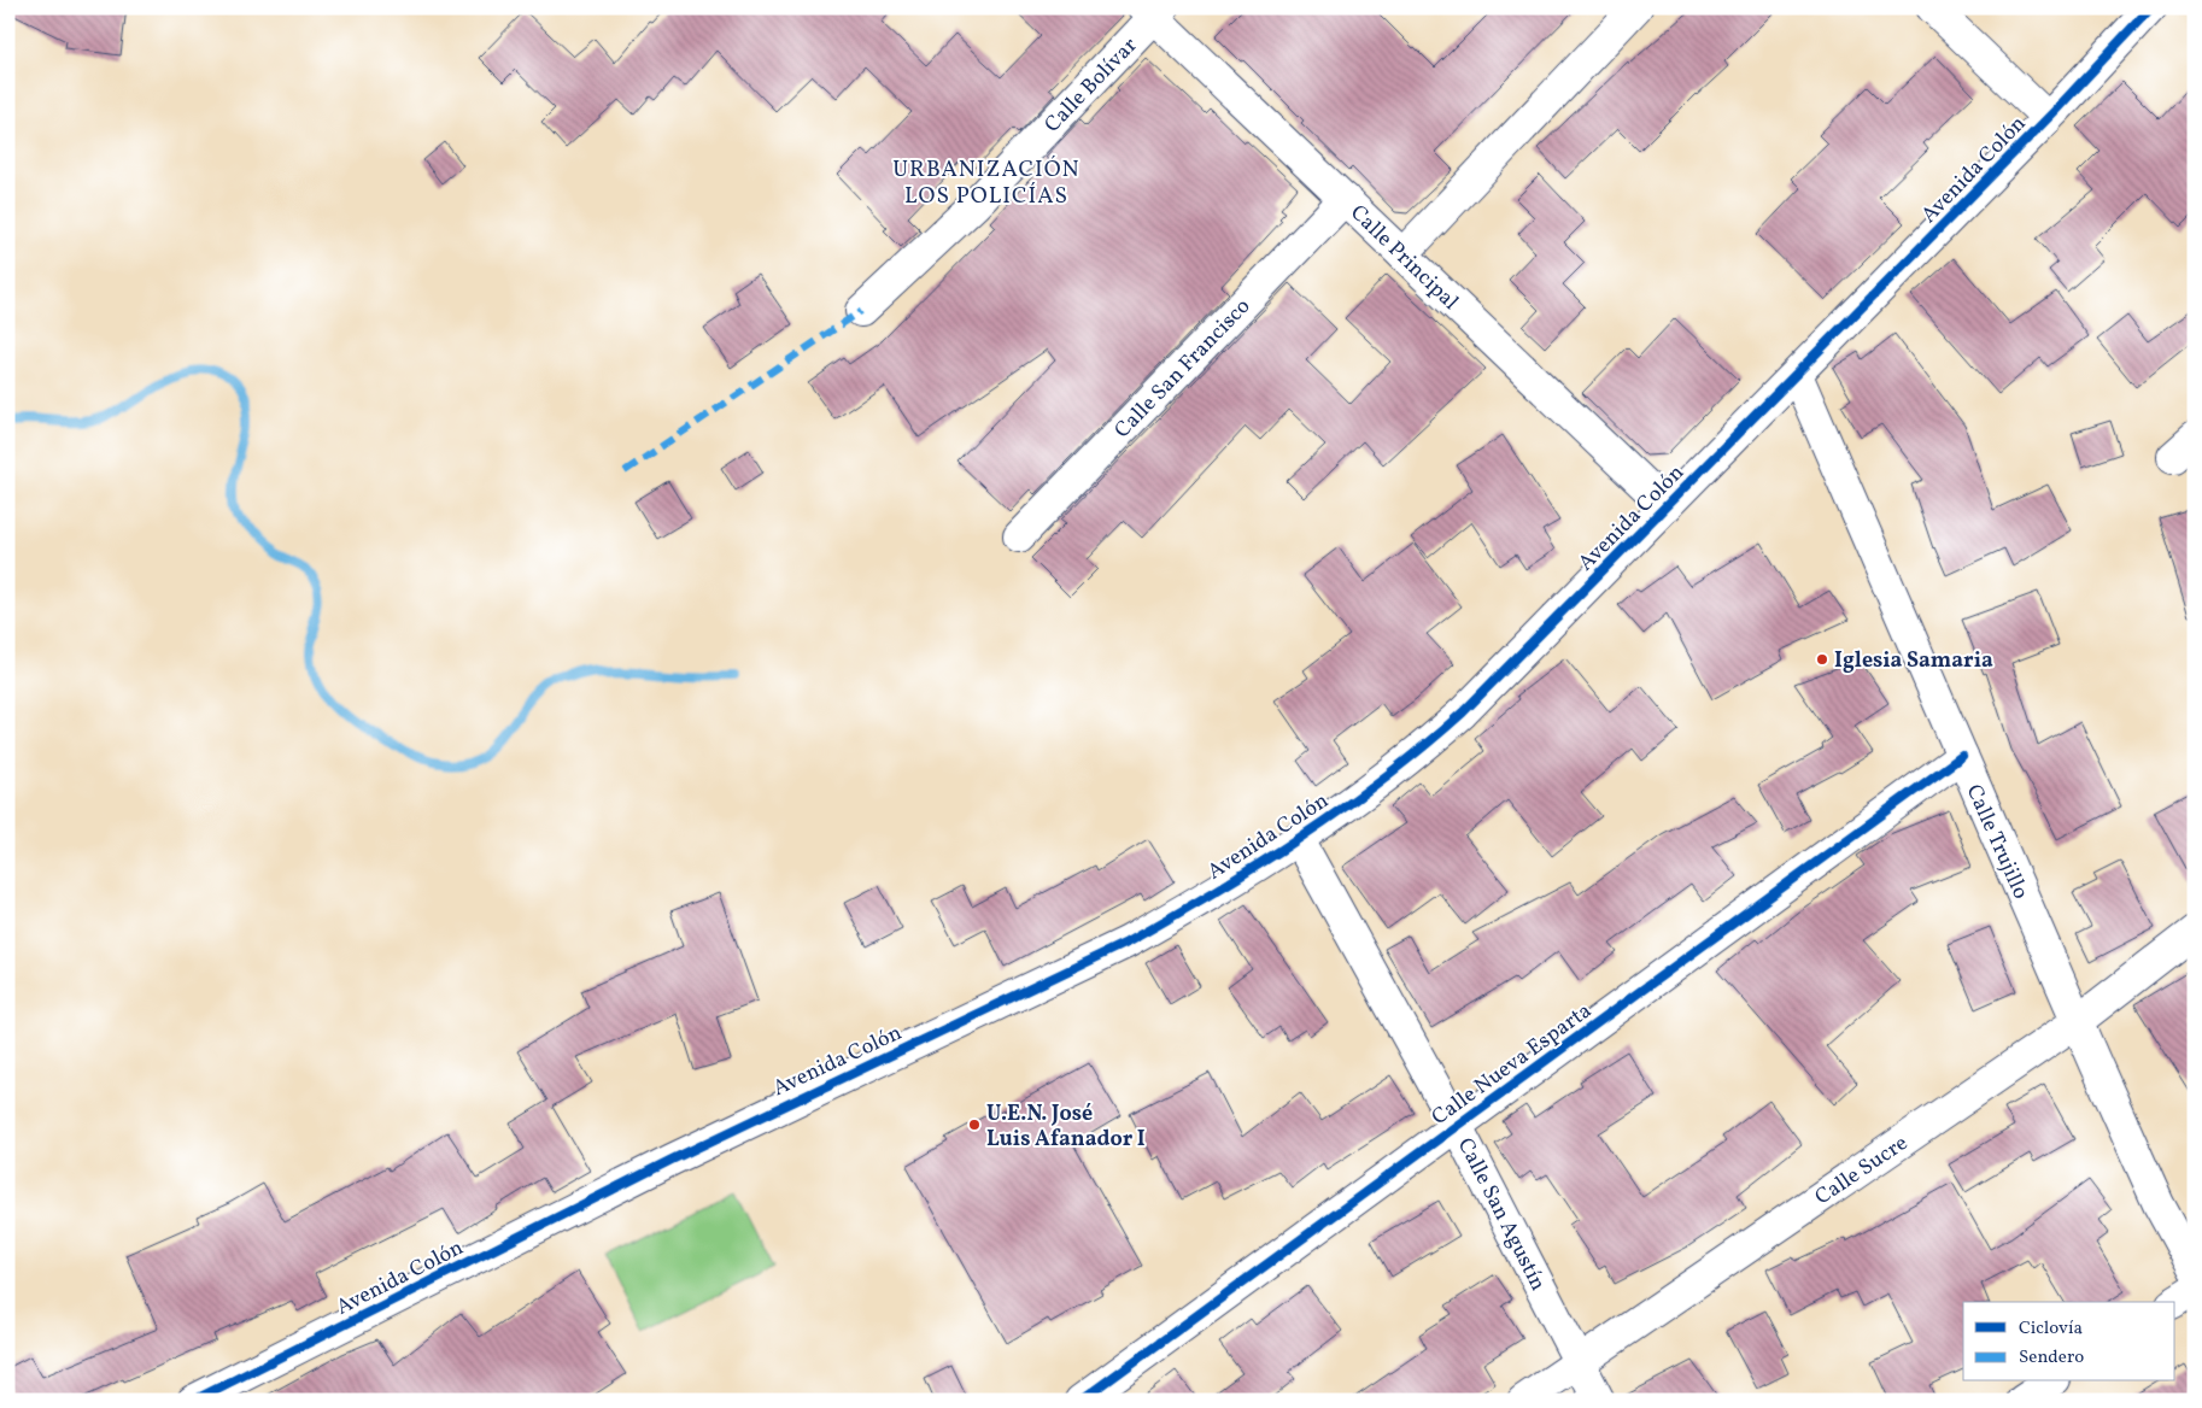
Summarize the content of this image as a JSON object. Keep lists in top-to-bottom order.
{
  "streets": {
    "street": [
      "Calle Bolívar",
      "Avenida Colón",
      "Calle Principal",
      "Calle San Francisco",
      "Calle Trujillo",
      "Calle Nueva Esparta",
      "Calle Sucre",
      "Calle San Agustín"
    ]
  },
  "crossings": [
    ["Calle Bolívar", "Calle Principal"],
    ["Avenida Colón", "Calle Principal"],
    ["Avenida Colón", "Calle Trujillo"],
    ["Avenida Colón", "Calle San Agustín"],
    ["Calle Principal", "Calle San Francisco"],
    ["Calle Trujillo", "Calle Nueva Esparta"],
    ["Calle Trujillo", "Calle Sucre"],
    ["Calle Nueva Esparta", "Calle San Agustín"],
    ["Calle Sucre", "Calle San Agustín"]
  ],
  "districts": ["URBANIZACIÓN LOS POLICÍAS"],
  "places": ["Iglesia Samaria", "U.E.N. José Luis Afanador I"],
  "legend": ["Ciclovía", "Sendero"]
}
